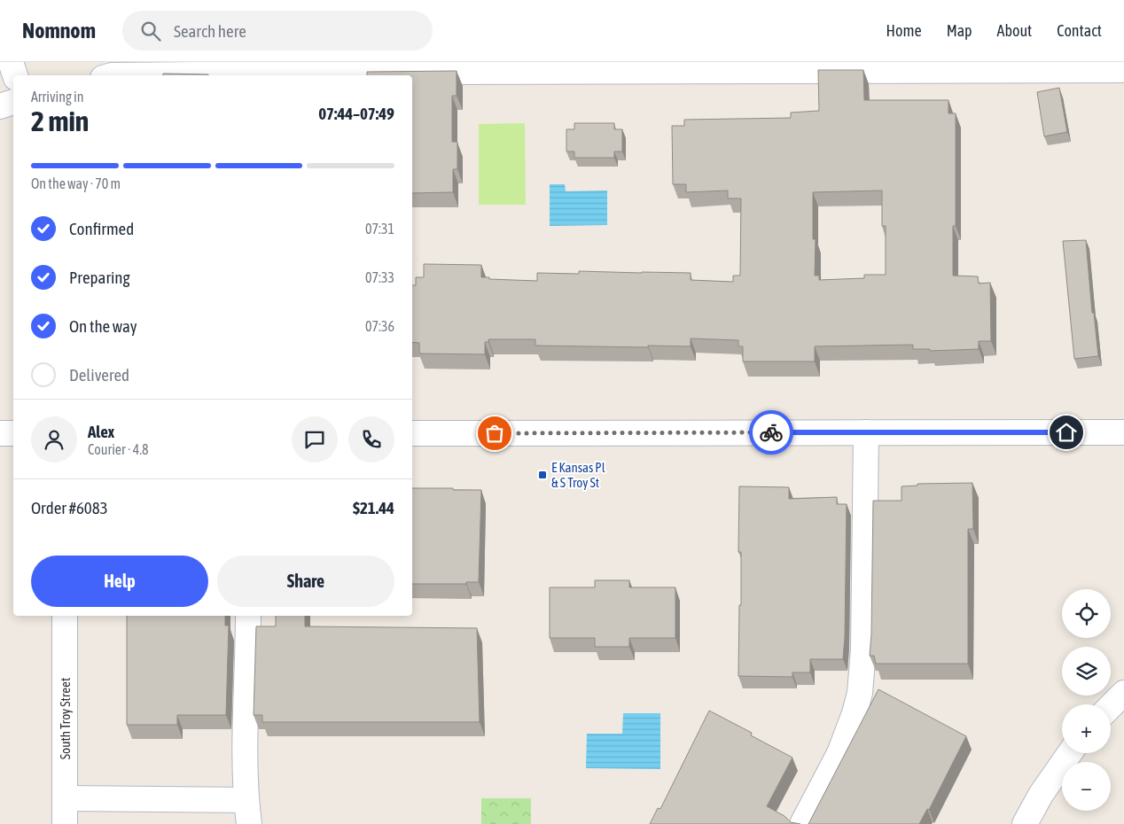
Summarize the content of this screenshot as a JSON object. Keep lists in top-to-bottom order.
{
  "streets": {
    "street": ["South Troy Street"]
  },
  "places": {
    "transit": ["E Kansas Pl & S Troy St"]
  },
  "page": {
    "header": "Nomnom",
    "search": "Search here",
    "nav": [
      "Home",
      "Map",
      "About",
      "Contact"
    ],
    "heading": ["2 min", "Arriving in", "07:44–07:49"],
    "panel": [
      "Alex",
      "Courier · 4.8",
      "Order #6083",
      "$21.44"
    ],
    "bar": "On the way · 70 m",
    "list": [
      ["Confirmed", "07:31"],
      ["Preparing", "07:33"],
      ["On the way", "07:36"],
      "Delivered"
    ],
    "buttons": ["Help", "Share"],
    "map_buttons": ["+", "−"]
  }
}
